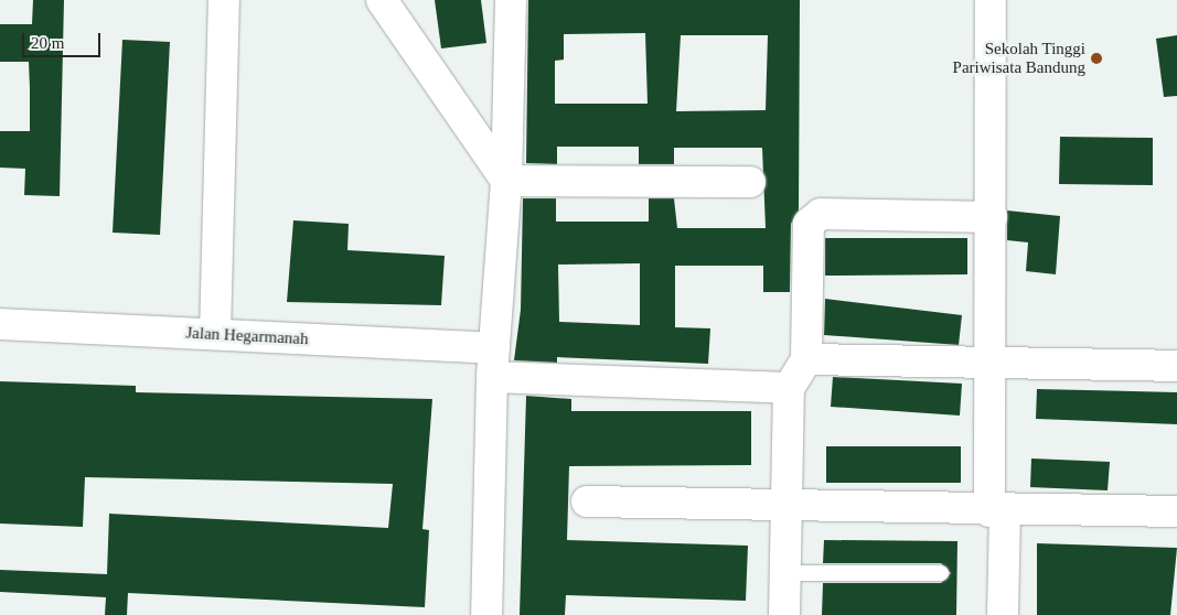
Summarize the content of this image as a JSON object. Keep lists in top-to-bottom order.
{
  "streets": {
    "street": ["Jalan Hegarmanah"]
  },
  "places": ["Sekolah Tinggi Pariwisata Bandung"],
  "scale_bar": "20 m"
}
